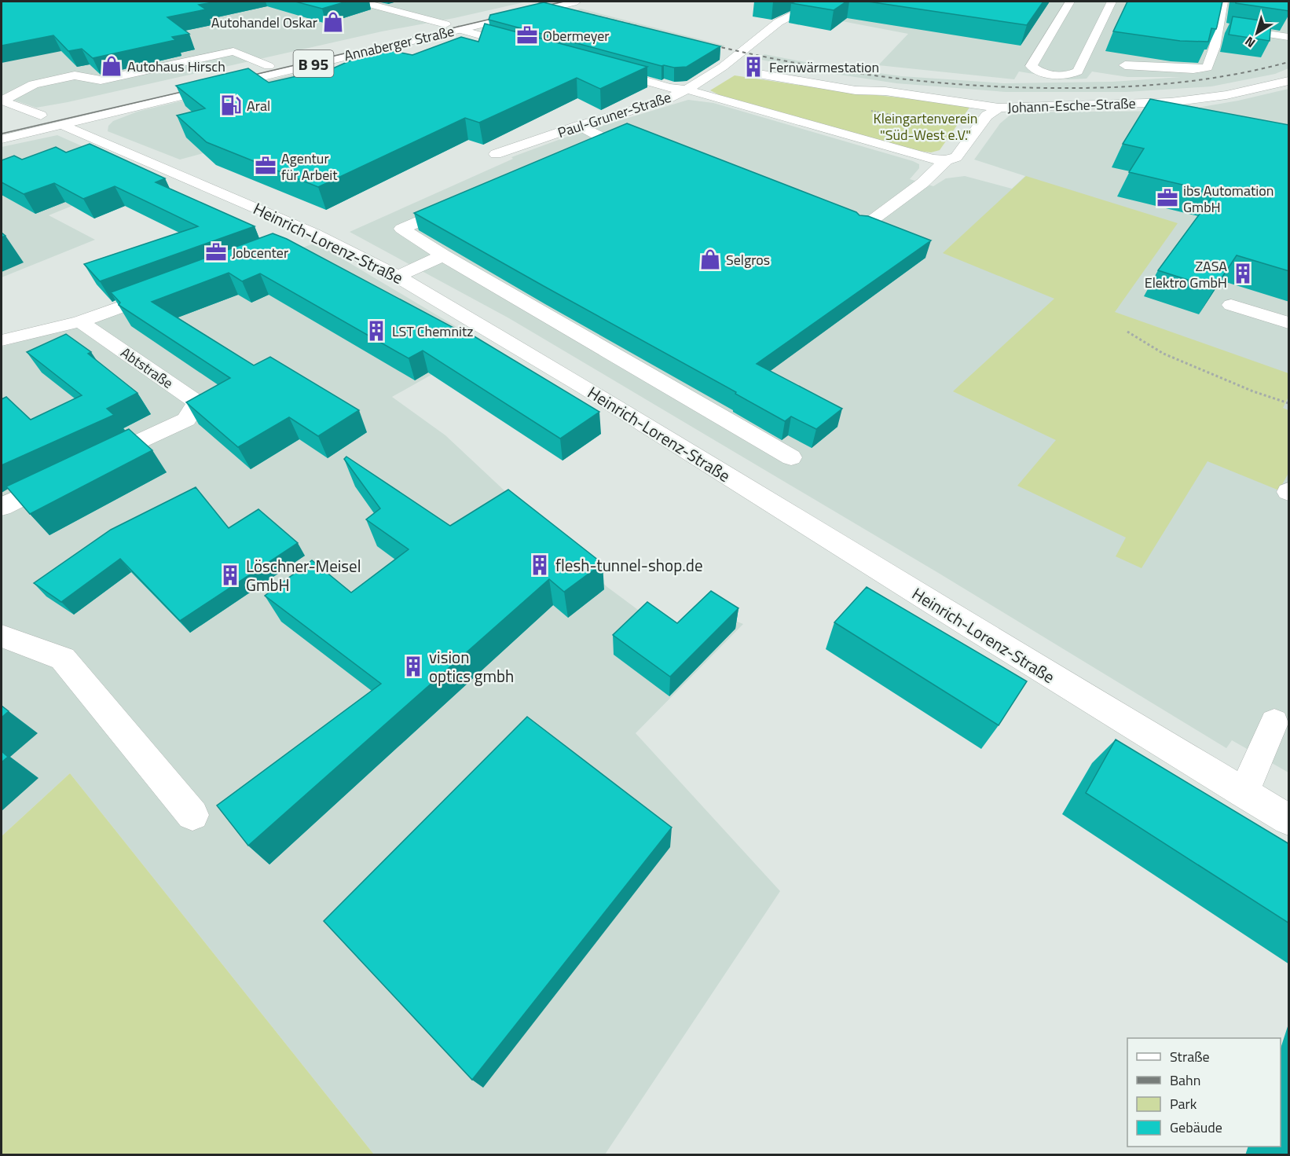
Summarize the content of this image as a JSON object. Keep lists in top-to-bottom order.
{
  "streets": {
    "street": [
      "Annaberger Straße",
      "B 95",
      "Johann-Esche-Straße",
      "Paul-Gruner-Straße",
      "Heinrich-Lorenz-Straße",
      "Abtstraße"
    ]
  },
  "crossings": [
    ["Annaberger Straße", "Heinrich-Lorenz-Straße"]
  ],
  "parks": ["Kleingartenverein \"Süd-West e.V.\""],
  "places": {
    "shop": ["Autohandel Oskar", "Autohaus Hirsch", "Selgros"],
    "office": [
      "Obermeyer",
      "Agentur für Arbeit",
      "ibs Automation GmbH",
      "Jobcenter"
    ],
    "building": [
      "Fernwärmestation",
      "ZASA Elektro GmbH",
      "LST Chemnitz",
      "flesh-tunnel-shop.de",
      "Löschner-Meisel GmbH",
      "vision optics gmbh"
    ],
    "fuel station": ["Aral"]
  },
  "legend": [
    "Straße",
    "Bahn",
    "Park",
    "Gebäude"
  ],
  "north": "bottom left"
}
